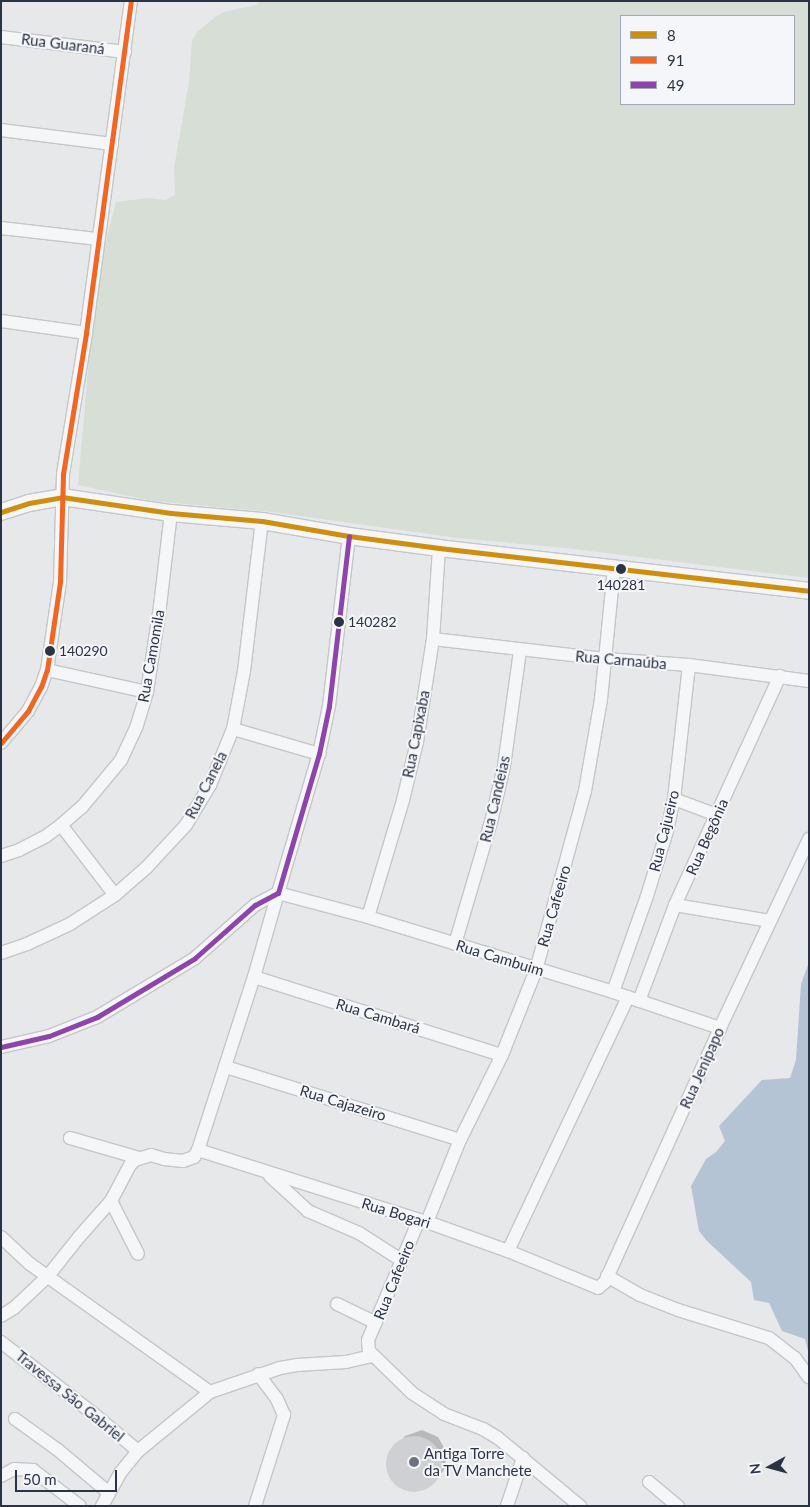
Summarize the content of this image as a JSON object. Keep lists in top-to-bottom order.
{
  "streets": {
    "street": [
      "Rua Guaraná",
      "Rua Camomila",
      "Rua Carnaúba",
      "Rua Capixaba",
      "Rua Canela",
      "Rua Candeias",
      "Rua Cajueiro",
      "Rua Begônia",
      "Rua Cafeeiro",
      "Rua Cambuim",
      "Rua Cambará",
      "Rua Jenipapo",
      "Rua Cajazeiro",
      "Rua Bogari",
      "Travessa São Gabriel"
    ]
  },
  "crossings": [
    ["Rua Carnaúba", "Rua Capixaba"],
    ["Rua Carnaúba", "Rua Candeias"],
    ["Rua Carnaúba", "Rua Cajueiro"],
    ["Rua Carnaúba", "Rua Begônia"],
    ["Rua Carnaúba", "Rua Cafeeiro"],
    ["Rua Capixaba", "Rua Cambuim"],
    ["Rua Candeias", "Rua Cambuim"],
    ["Rua Cajueiro", "Rua Cambuim"],
    ["Rua Begônia", "Rua Cambuim"],
    ["Rua Cafeeiro", "Rua Cambuim"],
    ["Rua Cafeeiro", "Rua Cambará"],
    ["Rua Cafeeiro", "Rua Cajazeiro"],
    ["Rua Cafeeiro", "Rua Bogari"],
    ["Rua Cambuim", "Rua Jenipapo"],
    ["Rua Jenipapo", "Rua Bogari"]
  ],
  "places": [
    "140281",
    "140282",
    "140290",
    "Antiga Torre da TV Manchete"
  ],
  "lines": ["transit line 91", "transit line 8", "transit line 49"],
  "legend": ["8", "91", "49"],
  "scale_bar": "50 m",
  "north": "left"
}
